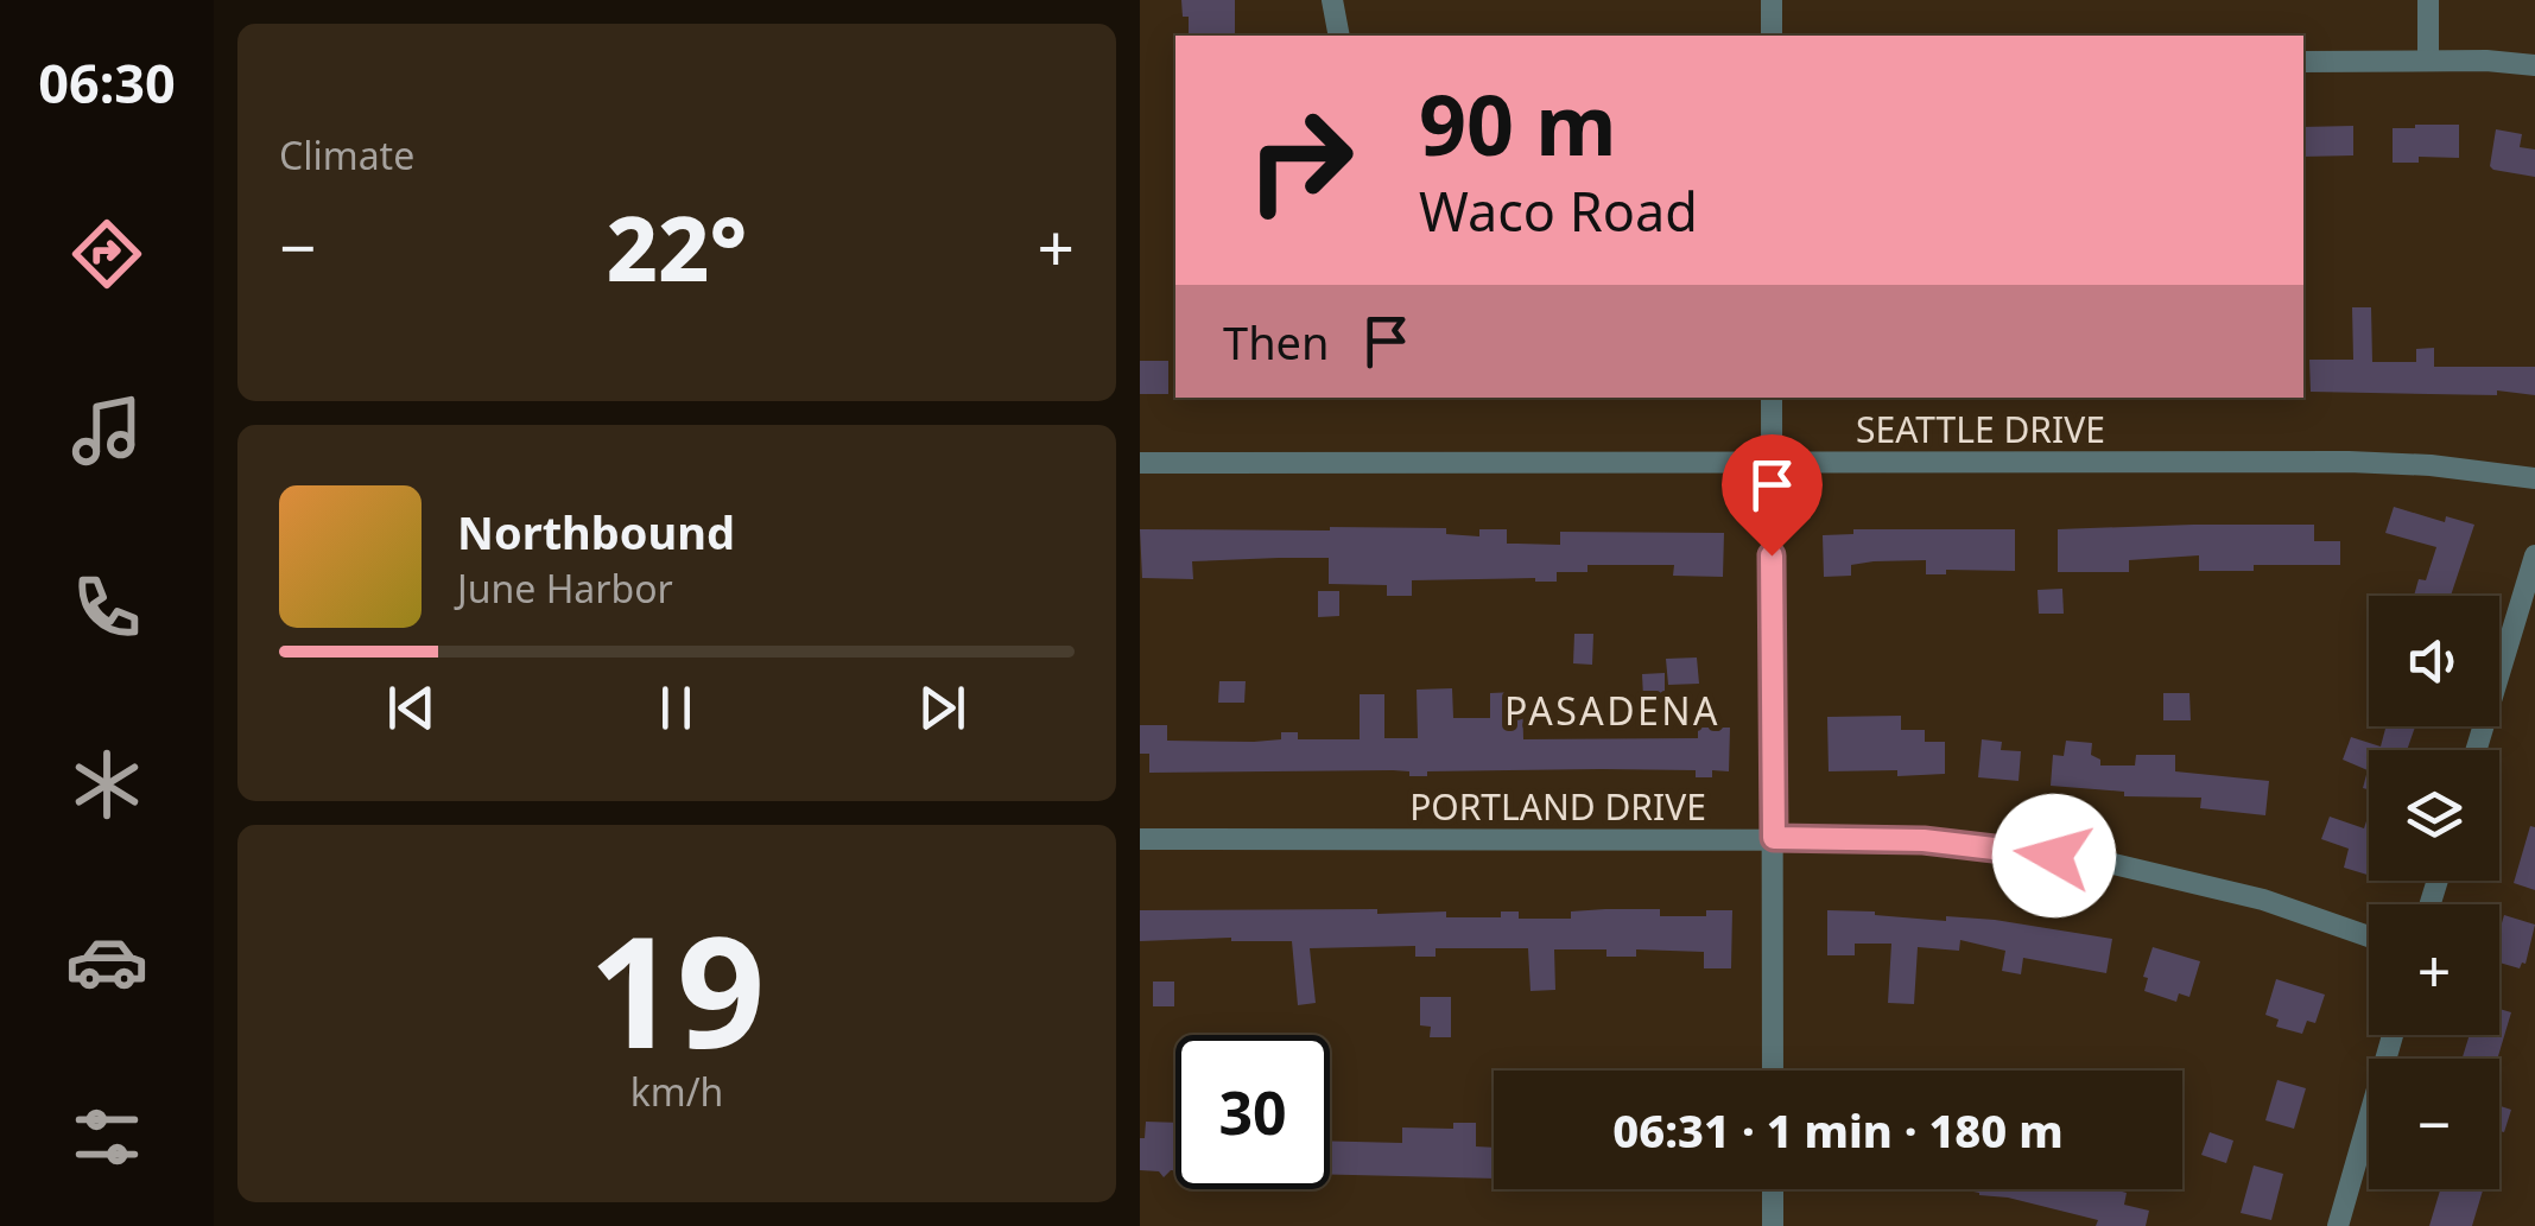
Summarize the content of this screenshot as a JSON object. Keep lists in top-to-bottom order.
{
  "streets": {
    "street": ["SEATTLE DRIVE", "PORTLAND DRIVE"]
  },
  "districts": ["PASADENA"],
  "page": {
    "tabs": "06:30",
    "tile": [
      "Climate",
      ["19", "km/h"]
    ],
    "turn": ["90 m", "Waco Road"],
    "heat": ["−", "22°", "+"],
    "then": "Then",
    "song": ["Northbound", "June Harbor"],
    "map_buttons": ["+", "−"],
    "limit": "30",
    "trip": "06:31 · 1 min · 180 m"
  }
}
